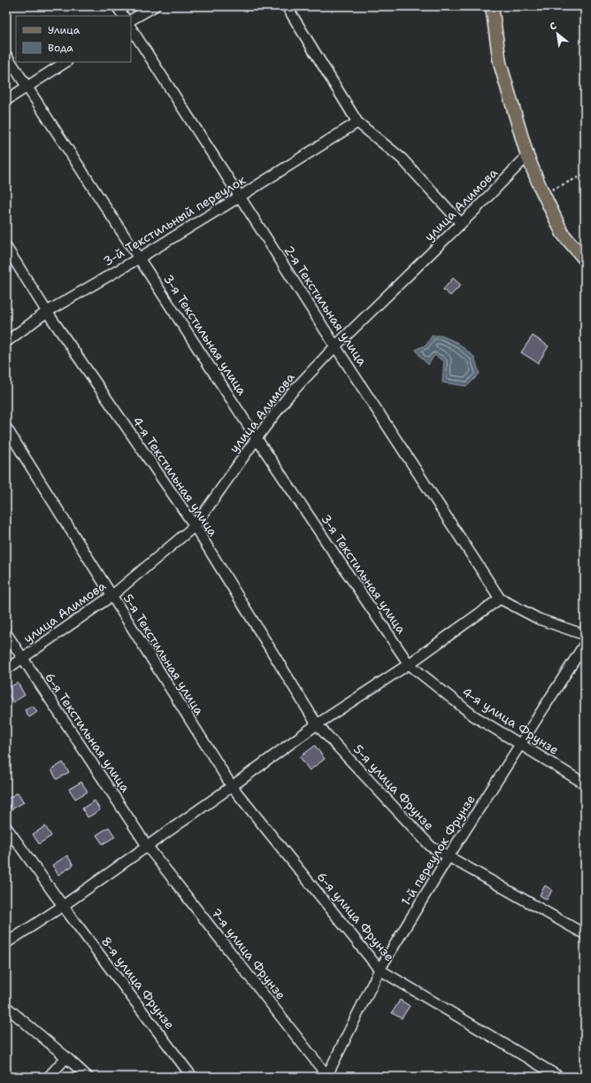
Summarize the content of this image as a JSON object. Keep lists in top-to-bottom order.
{
  "streets": {
    "street": [
      "улица Алимова",
      "3-й Текстильный переулок",
      "2-я Текстильная улица",
      "3-я Текстильная улица",
      "4-я Текстильная улица",
      "5-я Текстильная улица",
      "4-я улица Фрунзе",
      "6-я Текстильная улица",
      "5-я улица Фрунзе",
      "1-й переулок Фрунзе",
      "6-я улица Фрунзе",
      "7-я улица Фрунзе",
      "8-я улица Фрунзе"
    ]
  },
  "crossings": [
    ["улица Алимова", "2-я Текстильная улица"],
    ["улица Алимова", "3-я Текстильная улица"],
    ["улица Алимова", "4-я Текстильная улица"],
    ["улица Алимова", "5-я Текстильная улица"],
    ["улица Алимова", "6-я Текстильная улица"],
    ["3-й Текстильный переулок", "2-я Текстильная улица"],
    ["3-й Текстильный переулок", "3-я Текстильная улица"],
    ["3-й Текстильный переулок", "4-я Текстильная улица"],
    ["3-я Текстильная улица", "4-я улица Фрунзе"],
    ["4-я Текстильная улица", "5-я улица Фрунзе"],
    ["5-я Текстильная улица", "6-я улица Фрунзе"],
    ["4-я улица Фрунзе", "1-й переулок Фрунзе"],
    ["6-я Текстильная улица", "7-я улица Фрунзе"],
    ["5-я улица Фрунзе", "1-й переулок Фрунзе"],
    ["1-й переулок Фрунзе", "6-я улица Фрунзе"],
    ["1-й переулок Фрунзе", "7-я улица Фрунзе"]
  ],
  "legend": ["Улица", "Вода"],
  "north": "top left"
}
